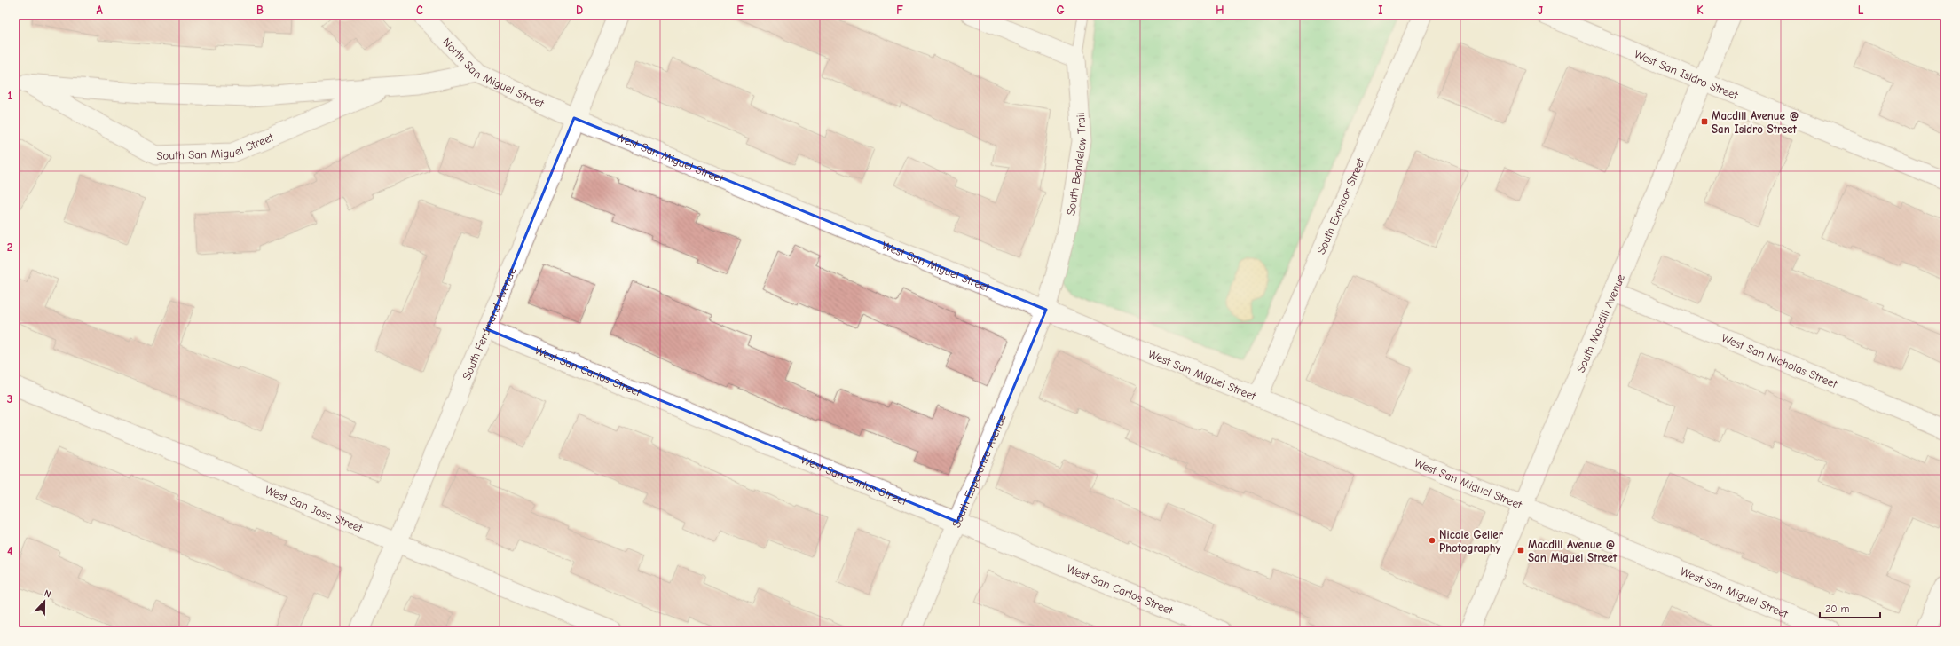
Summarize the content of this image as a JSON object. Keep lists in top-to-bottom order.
{
  "streets": {
    "street": [
      "North San Miguel Street",
      "West San Isidro Street",
      "South San Miguel Street",
      "West San Miguel Street",
      "South Bendelow Trail",
      "South Exmoor Street",
      "South Ferdinand Avenue",
      "South Macdill Avenue",
      "West San Nicholas Street",
      "West San Carlos Street",
      "South Esperanza Avenue",
      "West San Jose Street"
    ]
  },
  "crossings": [
    ["North San Miguel Street", "South San Miguel Street"],
    ["North San Miguel Street", "West San Miguel Street"],
    ["North San Miguel Street", "South Ferdinand Avenue"],
    ["West San Isidro Street", "South Macdill Avenue"],
    ["West San Miguel Street", "South Bendelow Trail"],
    ["West San Miguel Street", "South Exmoor Street"],
    ["West San Miguel Street", "South Ferdinand Avenue"],
    ["West San Miguel Street", "South Macdill Avenue"],
    ["West San Miguel Street", "South Esperanza Avenue"],
    ["South Bendelow Trail", "South Esperanza Avenue"],
    ["South Ferdinand Avenue", "West San Carlos Street"],
    ["South Ferdinand Avenue", "West San Jose Street"],
    ["South Macdill Avenue", "West San Nicholas Street"],
    ["West San Carlos Street", "South Esperanza Avenue"]
  ],
  "places": {
    "transit": ["Macdill Avenue @ San Isidro Street", "Macdill Avenue @ San Miguel Street"],
    "other": ["Nicole Geller Photography"]
  },
  "scale_bar": "20 m",
  "north": "top",
  "grid": {
    "columns": [
      "A",
      "B",
      "C",
      "D",
      "E",
      "F",
      "G",
      "H",
      "I",
      "J",
      "K",
      "L"
    ],
    "rows": [
      "1",
      "2",
      "3",
      "4"
    ]
  }
}
